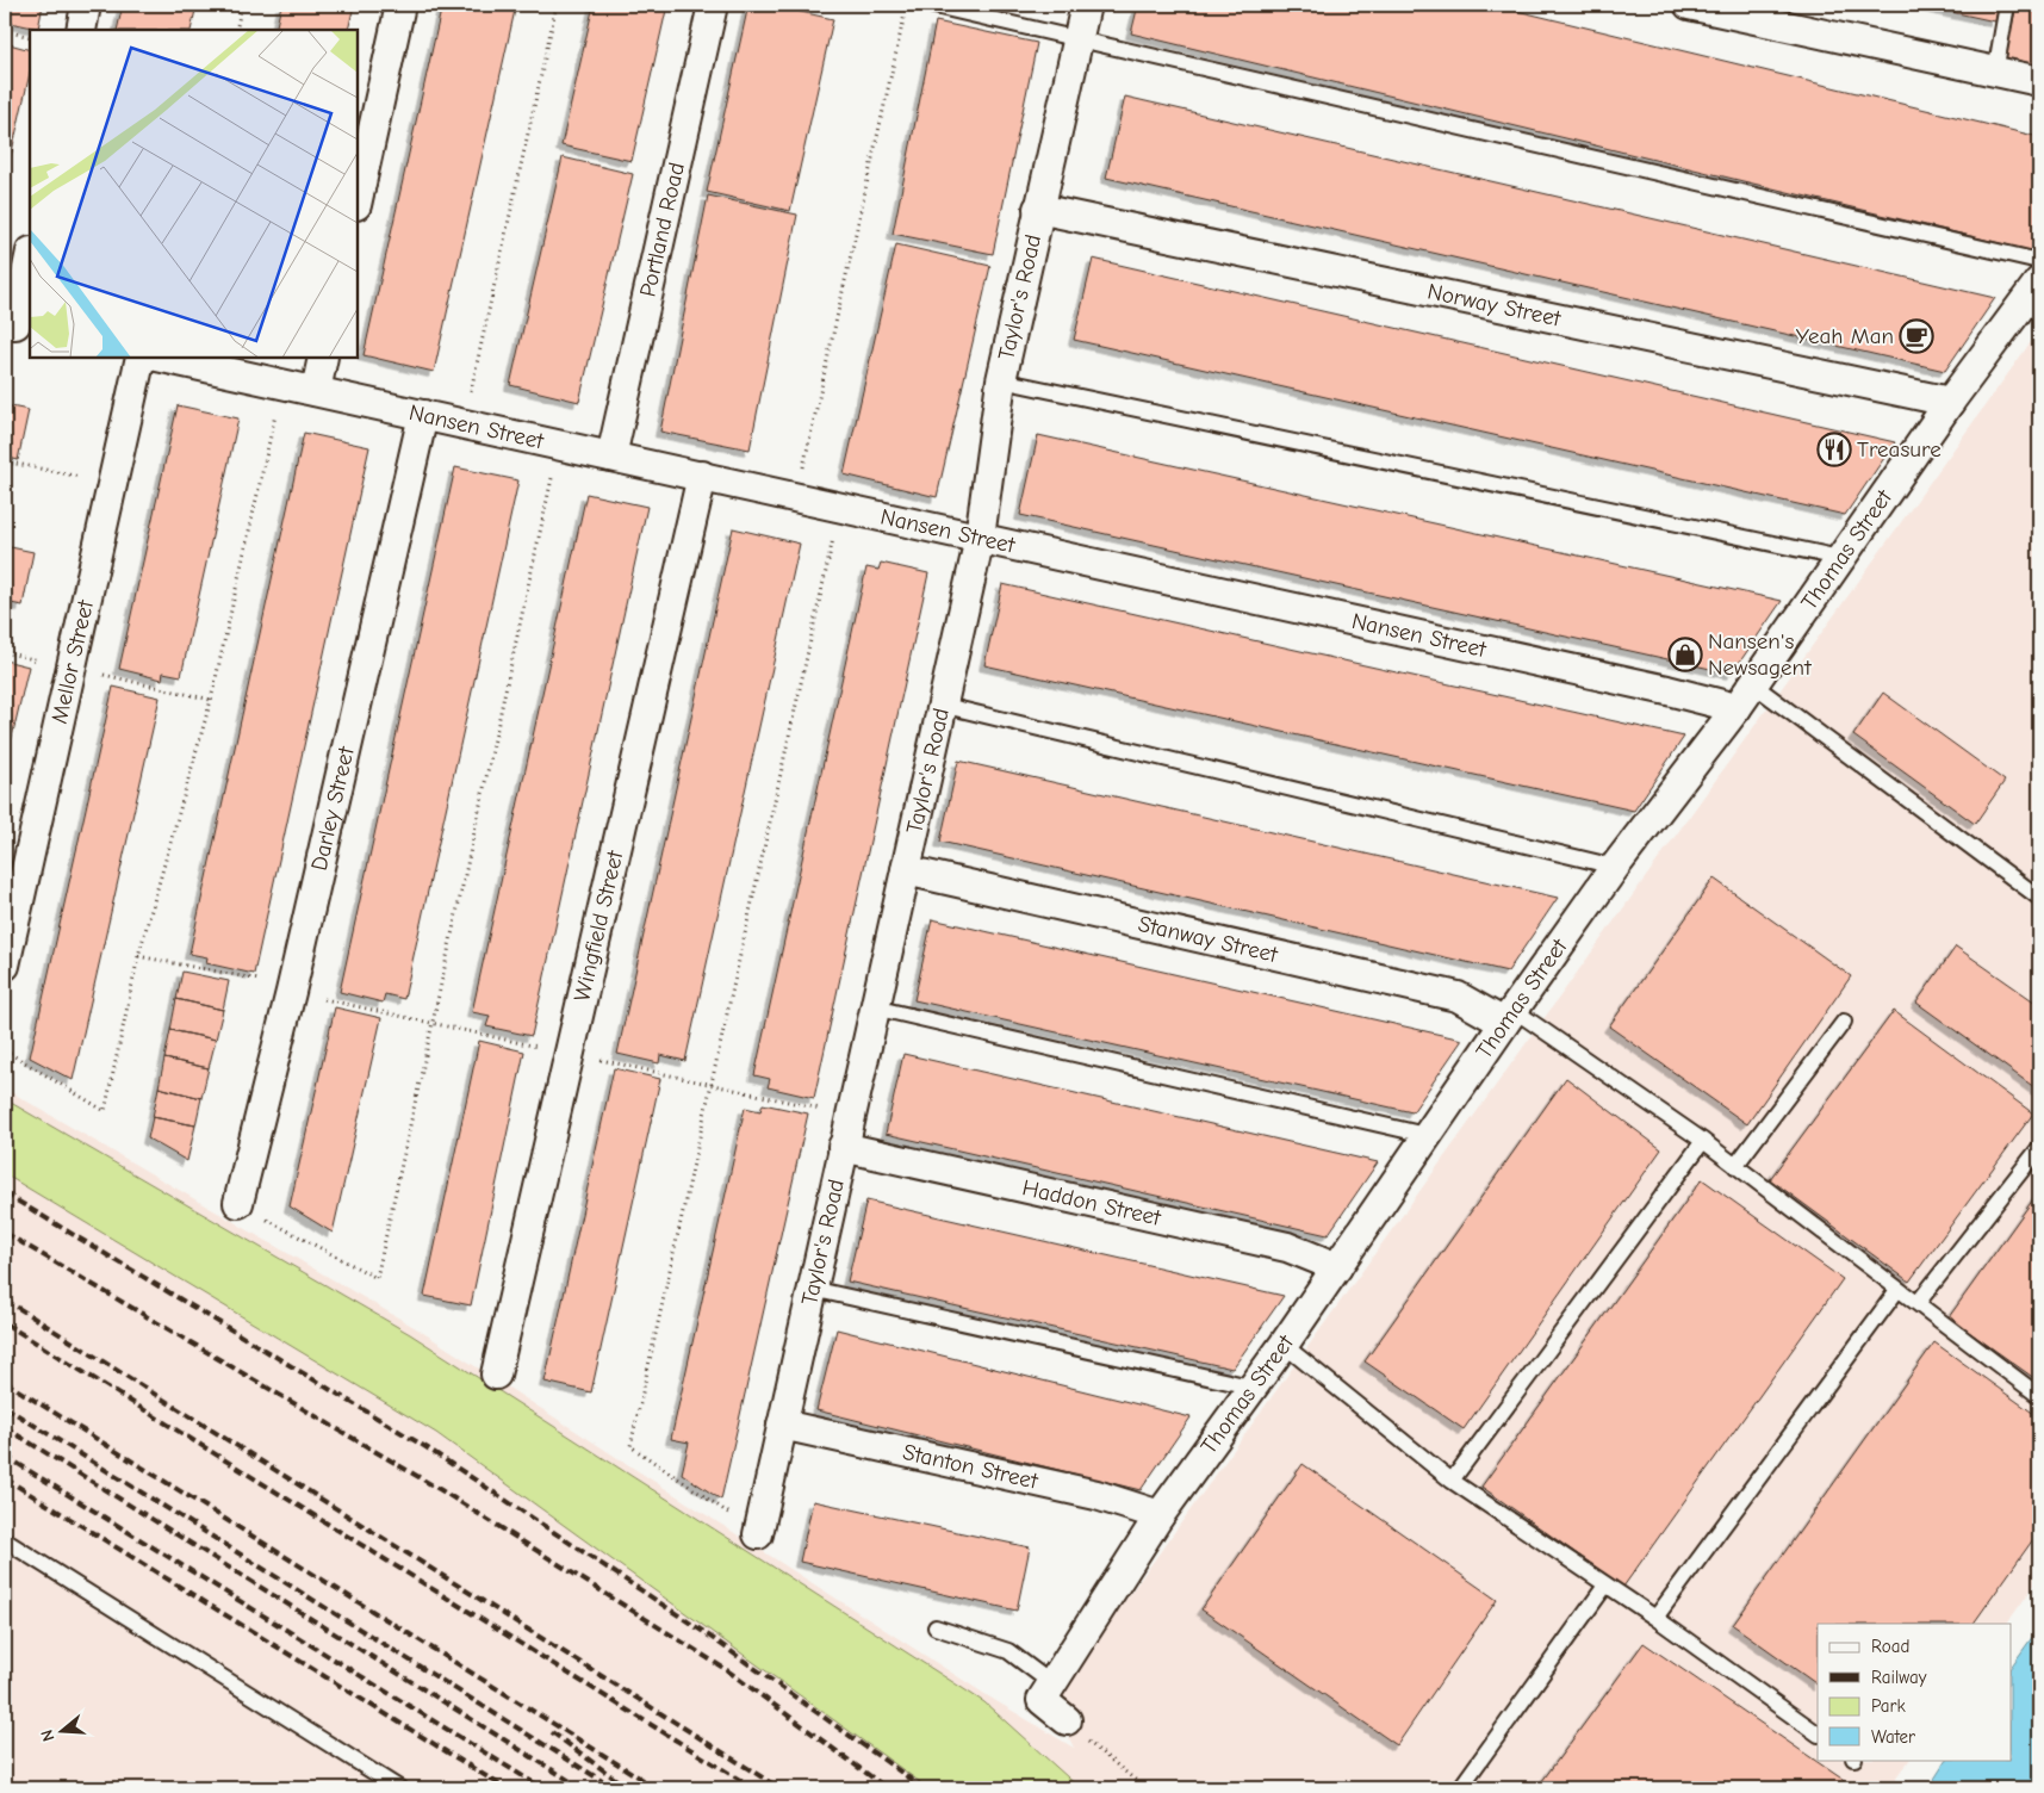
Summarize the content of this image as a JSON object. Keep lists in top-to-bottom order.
{
  "streets": {
    "street": [
      "Portland Road",
      "Taylor's Road",
      "Norway Street",
      "Nansen Street",
      "Thomas Street",
      "Mellor Street",
      "Darley Street",
      "Wingfield Street",
      "Stanway Street",
      "Haddon Street",
      "Stanton Street"
    ]
  },
  "crossings": [
    ["Portland Road", "Nansen Street"],
    ["Taylor's Road", "Norway Street"],
    ["Taylor's Road", "Nansen Street"],
    ["Taylor's Road", "Stanway Street"],
    ["Taylor's Road", "Haddon Street"],
    ["Taylor's Road", "Stanton Street"],
    ["Norway Street", "Thomas Street"],
    ["Nansen Street", "Thomas Street"],
    ["Nansen Street", "Darley Street"],
    ["Nansen Street", "Wingfield Street"],
    ["Thomas Street", "Stanway Street"],
    ["Thomas Street", "Haddon Street"],
    ["Thomas Street", "Stanton Street"]
  ],
  "places": {
    "cafe": ["Yeah Man"],
    "restaurant": ["Treasure"],
    "shop": ["Nansen's Newsagent"]
  },
  "legend": [
    "Road",
    "Railway",
    "Park",
    "Water"
  ],
  "north": "left"
}
